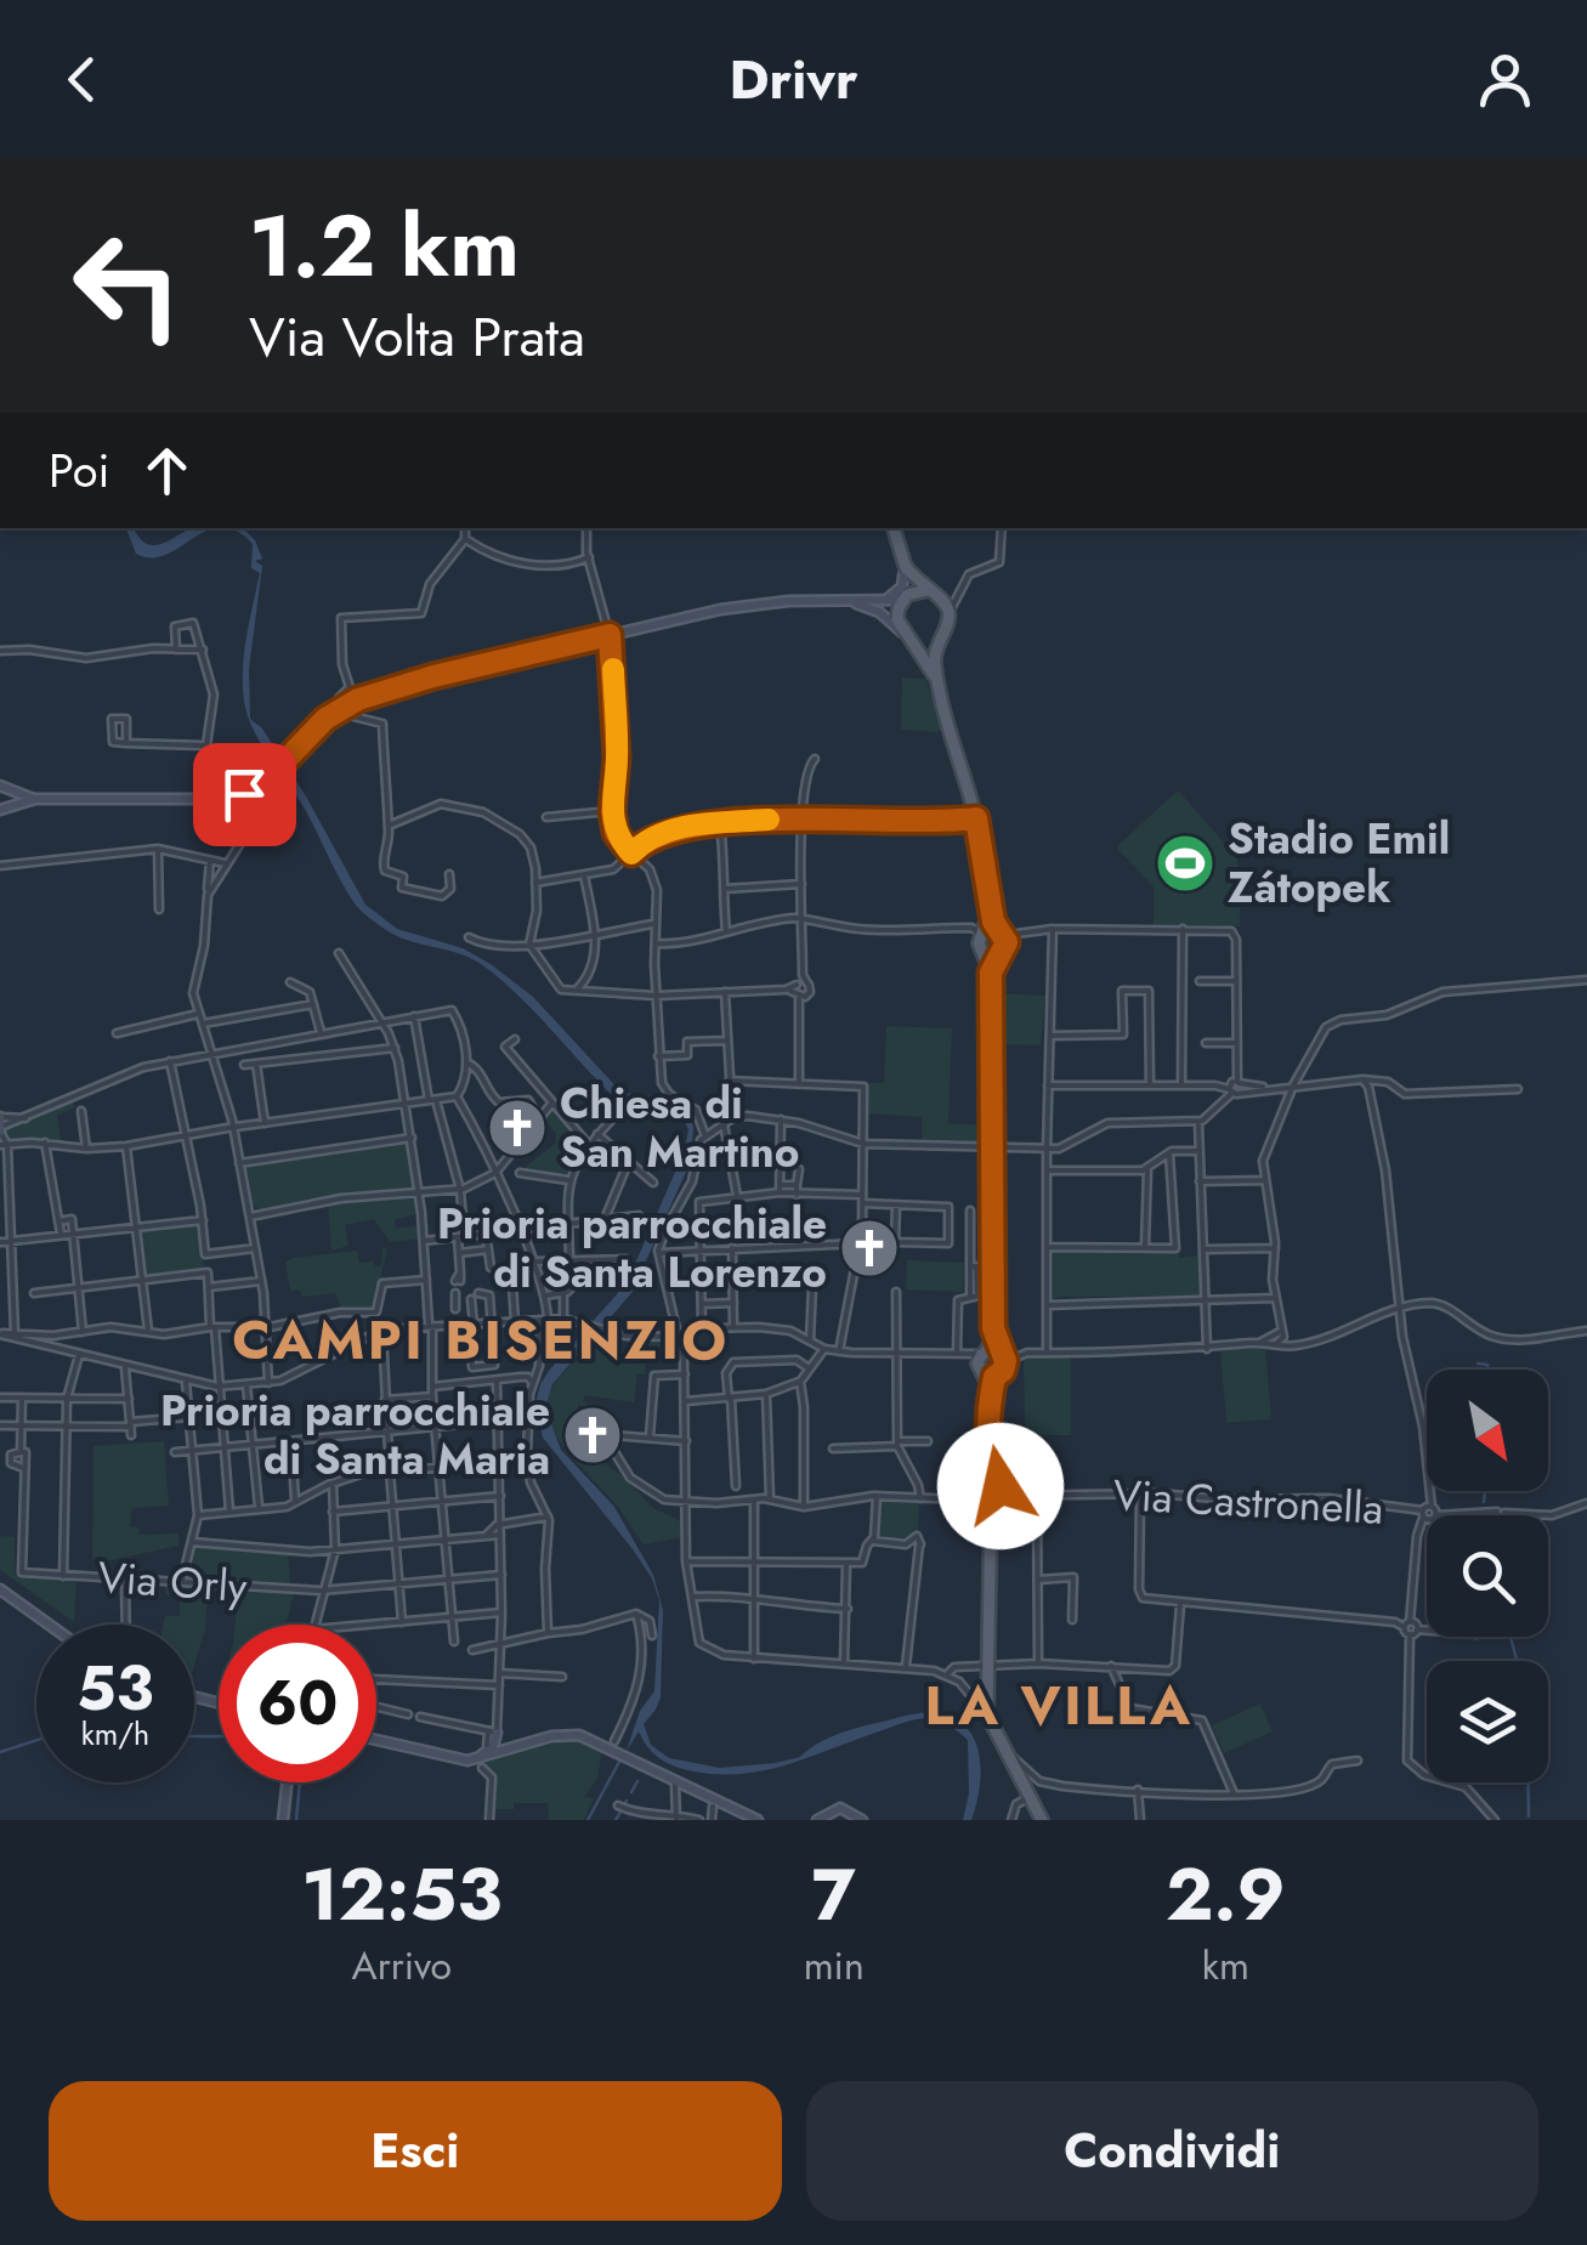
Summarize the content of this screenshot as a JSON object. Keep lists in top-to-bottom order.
{
  "streets": {
    "street": ["Via Castronella", "Via Orly"]
  },
  "districts": ["CAMPI BISENZIO", "LA VILLA"],
  "places": {
    "sports": ["Stadio Emil Zátopek"],
    "church": ["Chiesa di San Martino", "Prioria parrocchiale di Santa Lorenzo", "Prioria parrocchiale di Santa Maria"]
  },
  "north": "bottom right",
  "page": {
    "header": "Drivr",
    "turn": ["1.2 km", "Via Volta Prata"],
    "then": "Poi",
    "speed": "53 km/h",
    "limit": "60",
    "eta": [
      "12:53",
      "Arrivo",
      "7",
      "min",
      "2.9",
      "km"
    ],
    "buttons": ["Esci", "Condividi"]
  }
}
